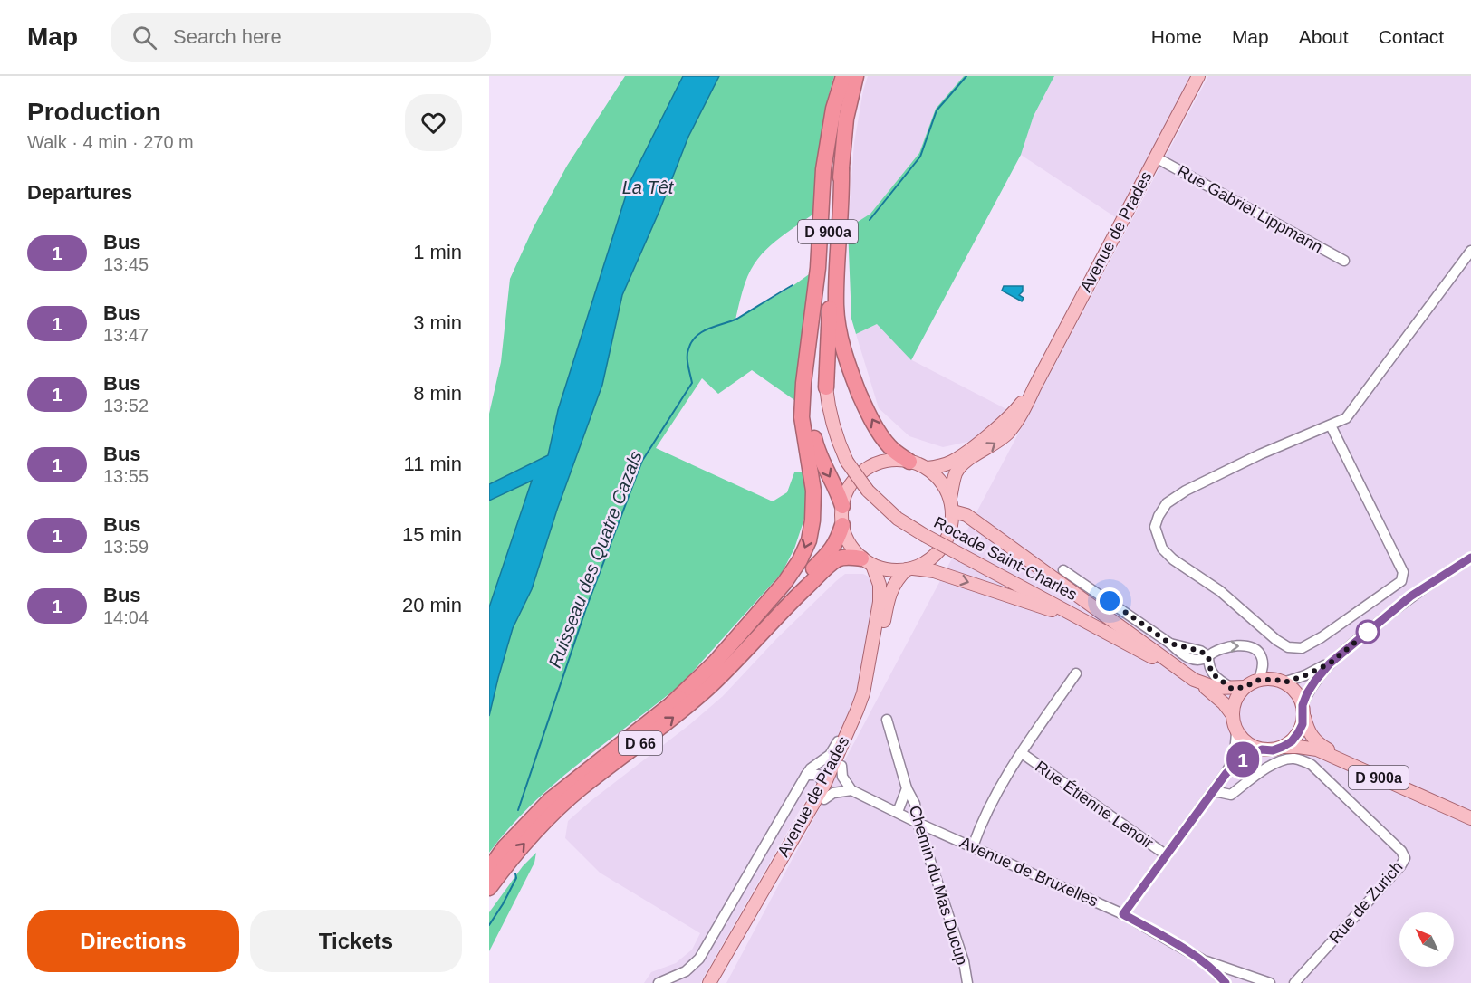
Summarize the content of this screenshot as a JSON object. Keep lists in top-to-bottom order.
{
  "streets": {
    "highway": ["D 900a", "D 66"],
    "main road": ["Avenue de Prades", "Rocade Saint-Charles"],
    "street": [
      "Rue Gabriel Lippmann",
      "Rue Étienne Lenoir",
      "Avenue de Bruxelles",
      "Chemin du Mas Ducup",
      "Rue de Zurich"
    ]
  },
  "crossings": [
    ["Rue Gabriel Lippmann", "Avenue de Prades"],
    ["D 900a", "Rocade Saint-Charles"],
    ["Avenue de Prades", "D 66"],
    ["Avenue de Bruxelles", "Chemin du Mas Ducup"]
  ],
  "water": ["La Têt", "Ruisseau des Quatre Cazals"],
  "lines": ["bus line 1"],
  "north": "top left",
  "page": {
    "header": "Map",
    "search": "Search here",
    "nav": [
      "Home",
      "Map",
      "About",
      "Contact"
    ],
    "heading": [
      ["Production", "Walk · 4 min · 270 m"],
      "Departures"
    ],
    "on_map": "1",
    "list": [
      {
        "mark": "1",
        "name": "Bus",
        "note": "13:45",
        "value": "1 min"
      },
      {
        "mark": "1",
        "name": "Bus",
        "note": "13:47",
        "value": "3 min"
      },
      {
        "mark": "1",
        "name": "Bus",
        "note": "13:52",
        "value": "8 min"
      },
      {
        "mark": "1",
        "name": "Bus",
        "note": "13:55",
        "value": "11 min"
      },
      {
        "mark": "1",
        "name": "Bus",
        "note": "13:59",
        "value": "15 min"
      },
      {
        "mark": "1",
        "name": "Bus",
        "note": "14:04",
        "value": "20 min"
      }
    ],
    "buttons": ["Directions", "Tickets"]
  }
}
